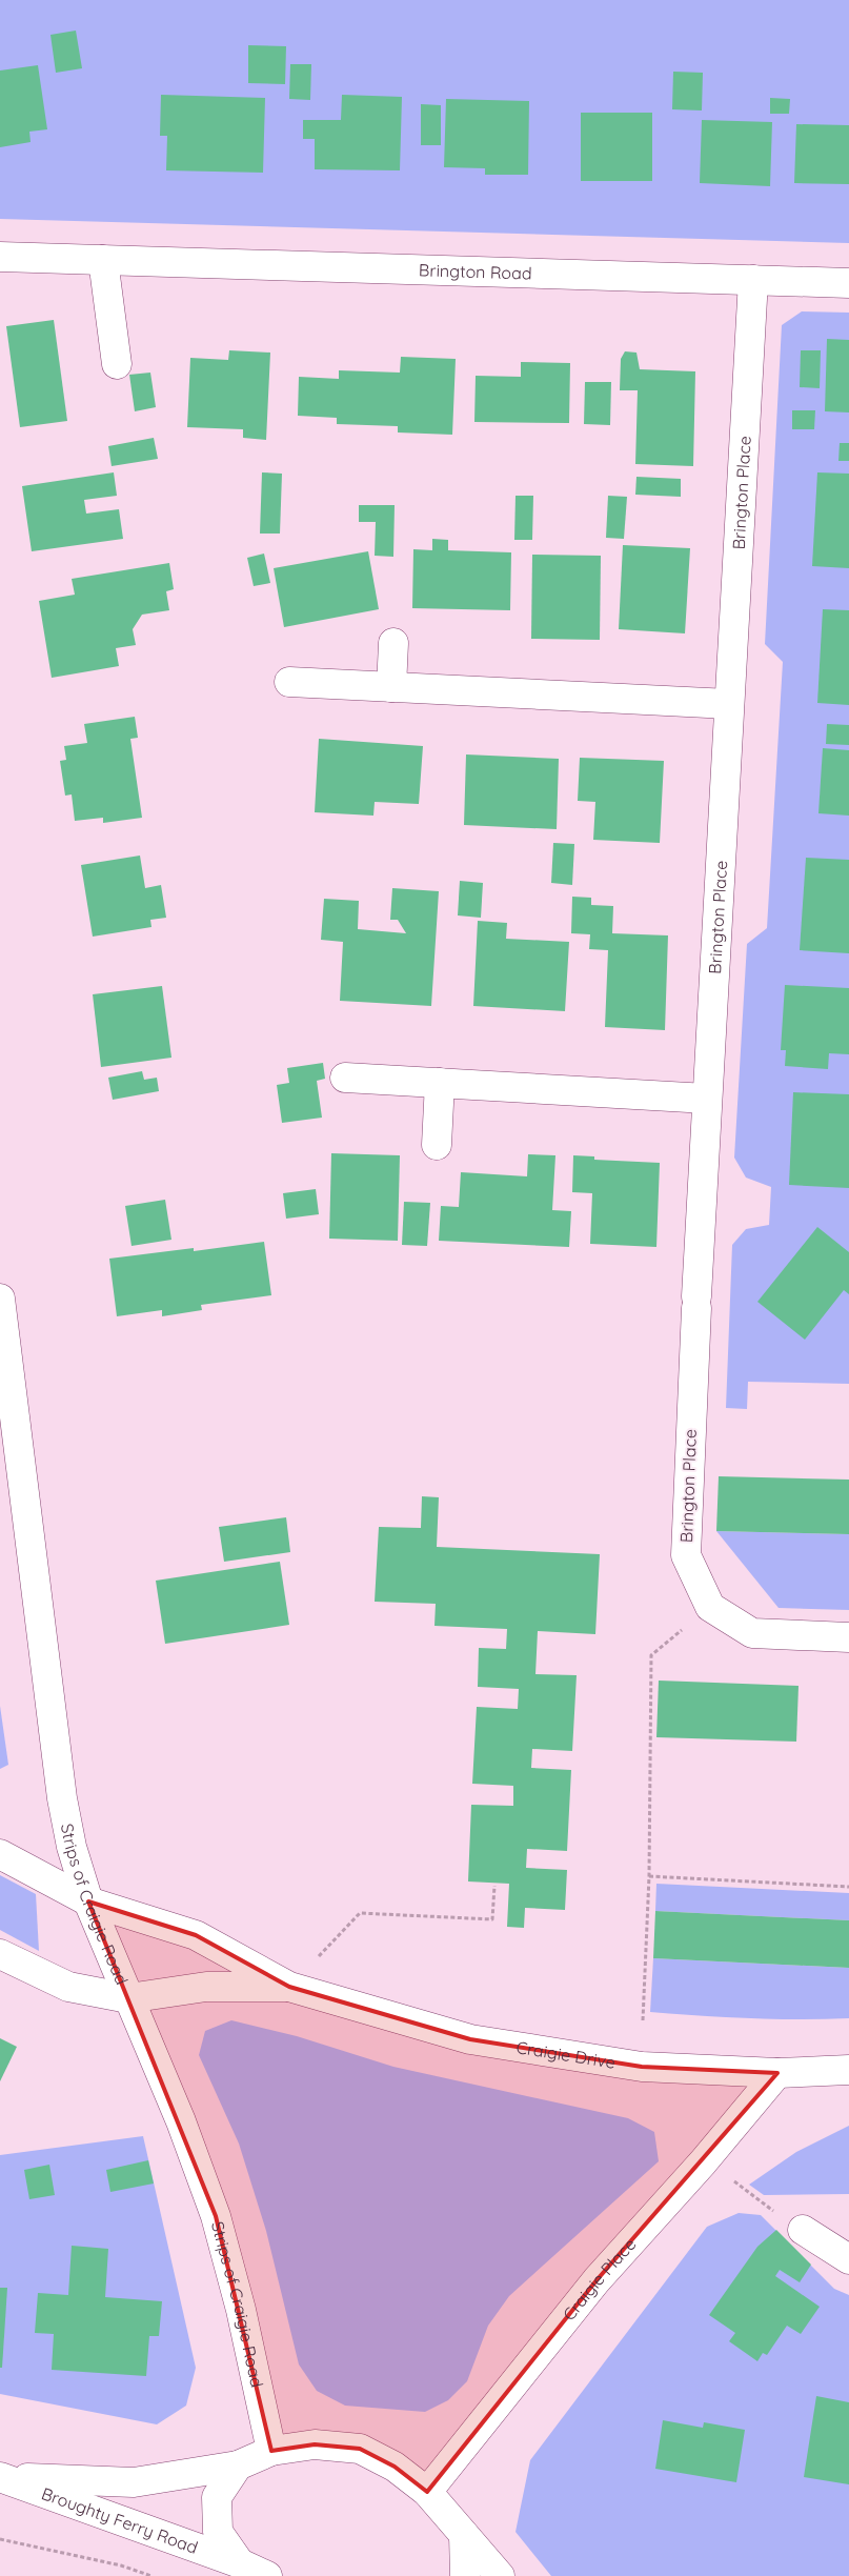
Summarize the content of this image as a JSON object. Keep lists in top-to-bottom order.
{
  "streets": {
    "street": [
      "Brington Road",
      "Brington Place",
      "Strips of Craigie Road",
      "Craigie Drive",
      "Craigie Place",
      "Broughty Ferry Road"
    ]
  },
  "crossings": [
    ["Brington Road", "Brington Place"],
    ["Strips of Craigie Road", "Craigie Drive"],
    ["Strips of Craigie Road", "Broughty Ferry Road"],
    ["Craigie Drive", "Craigie Place"],
    ["Craigie Place", "Broughty Ferry Road"]
  ]
}
